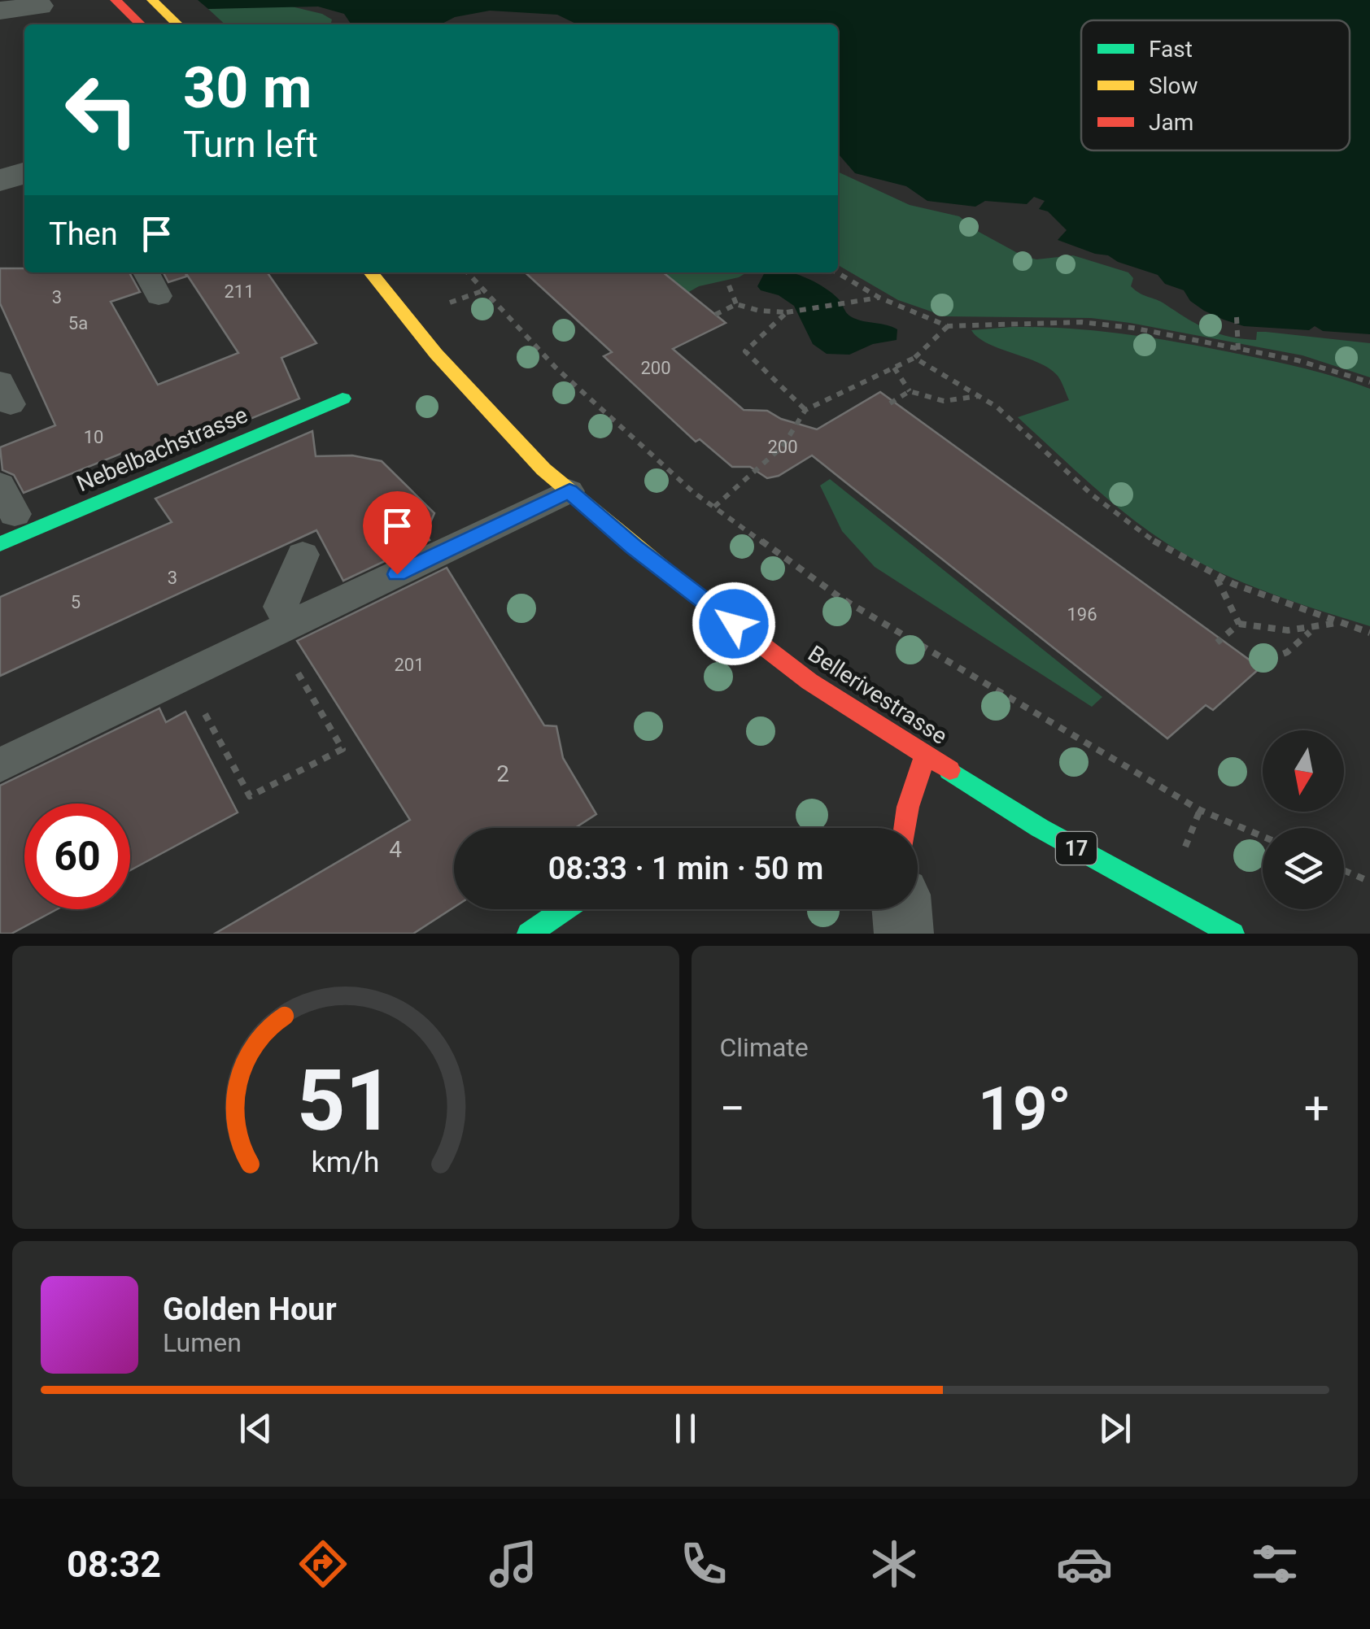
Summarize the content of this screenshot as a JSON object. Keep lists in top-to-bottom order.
{
  "streets": {
    "main road": ["Nebelbachstrasse", "Bellerivestrasse", "17"]
  },
  "house_numbers": [
    "211",
    "3",
    "5a",
    "200",
    "10",
    "200",
    "3",
    "5",
    "196",
    "201",
    "2",
    "4"
  ],
  "legend": ["Fast", "Slow", "Jam"],
  "north": "bottom",
  "page": {
    "turn": ["30 m", "Turn left"],
    "then": "Then",
    "limit": "60",
    "trip": "08:33 · 1 min · 50 m",
    "tile": "Climate",
    "heat": ["−", "19°", "+"],
    "song": ["Golden Hour", "Lumen"],
    "tabs": "08:32",
    "gauge": ["51", "km/h"]
  }
}
